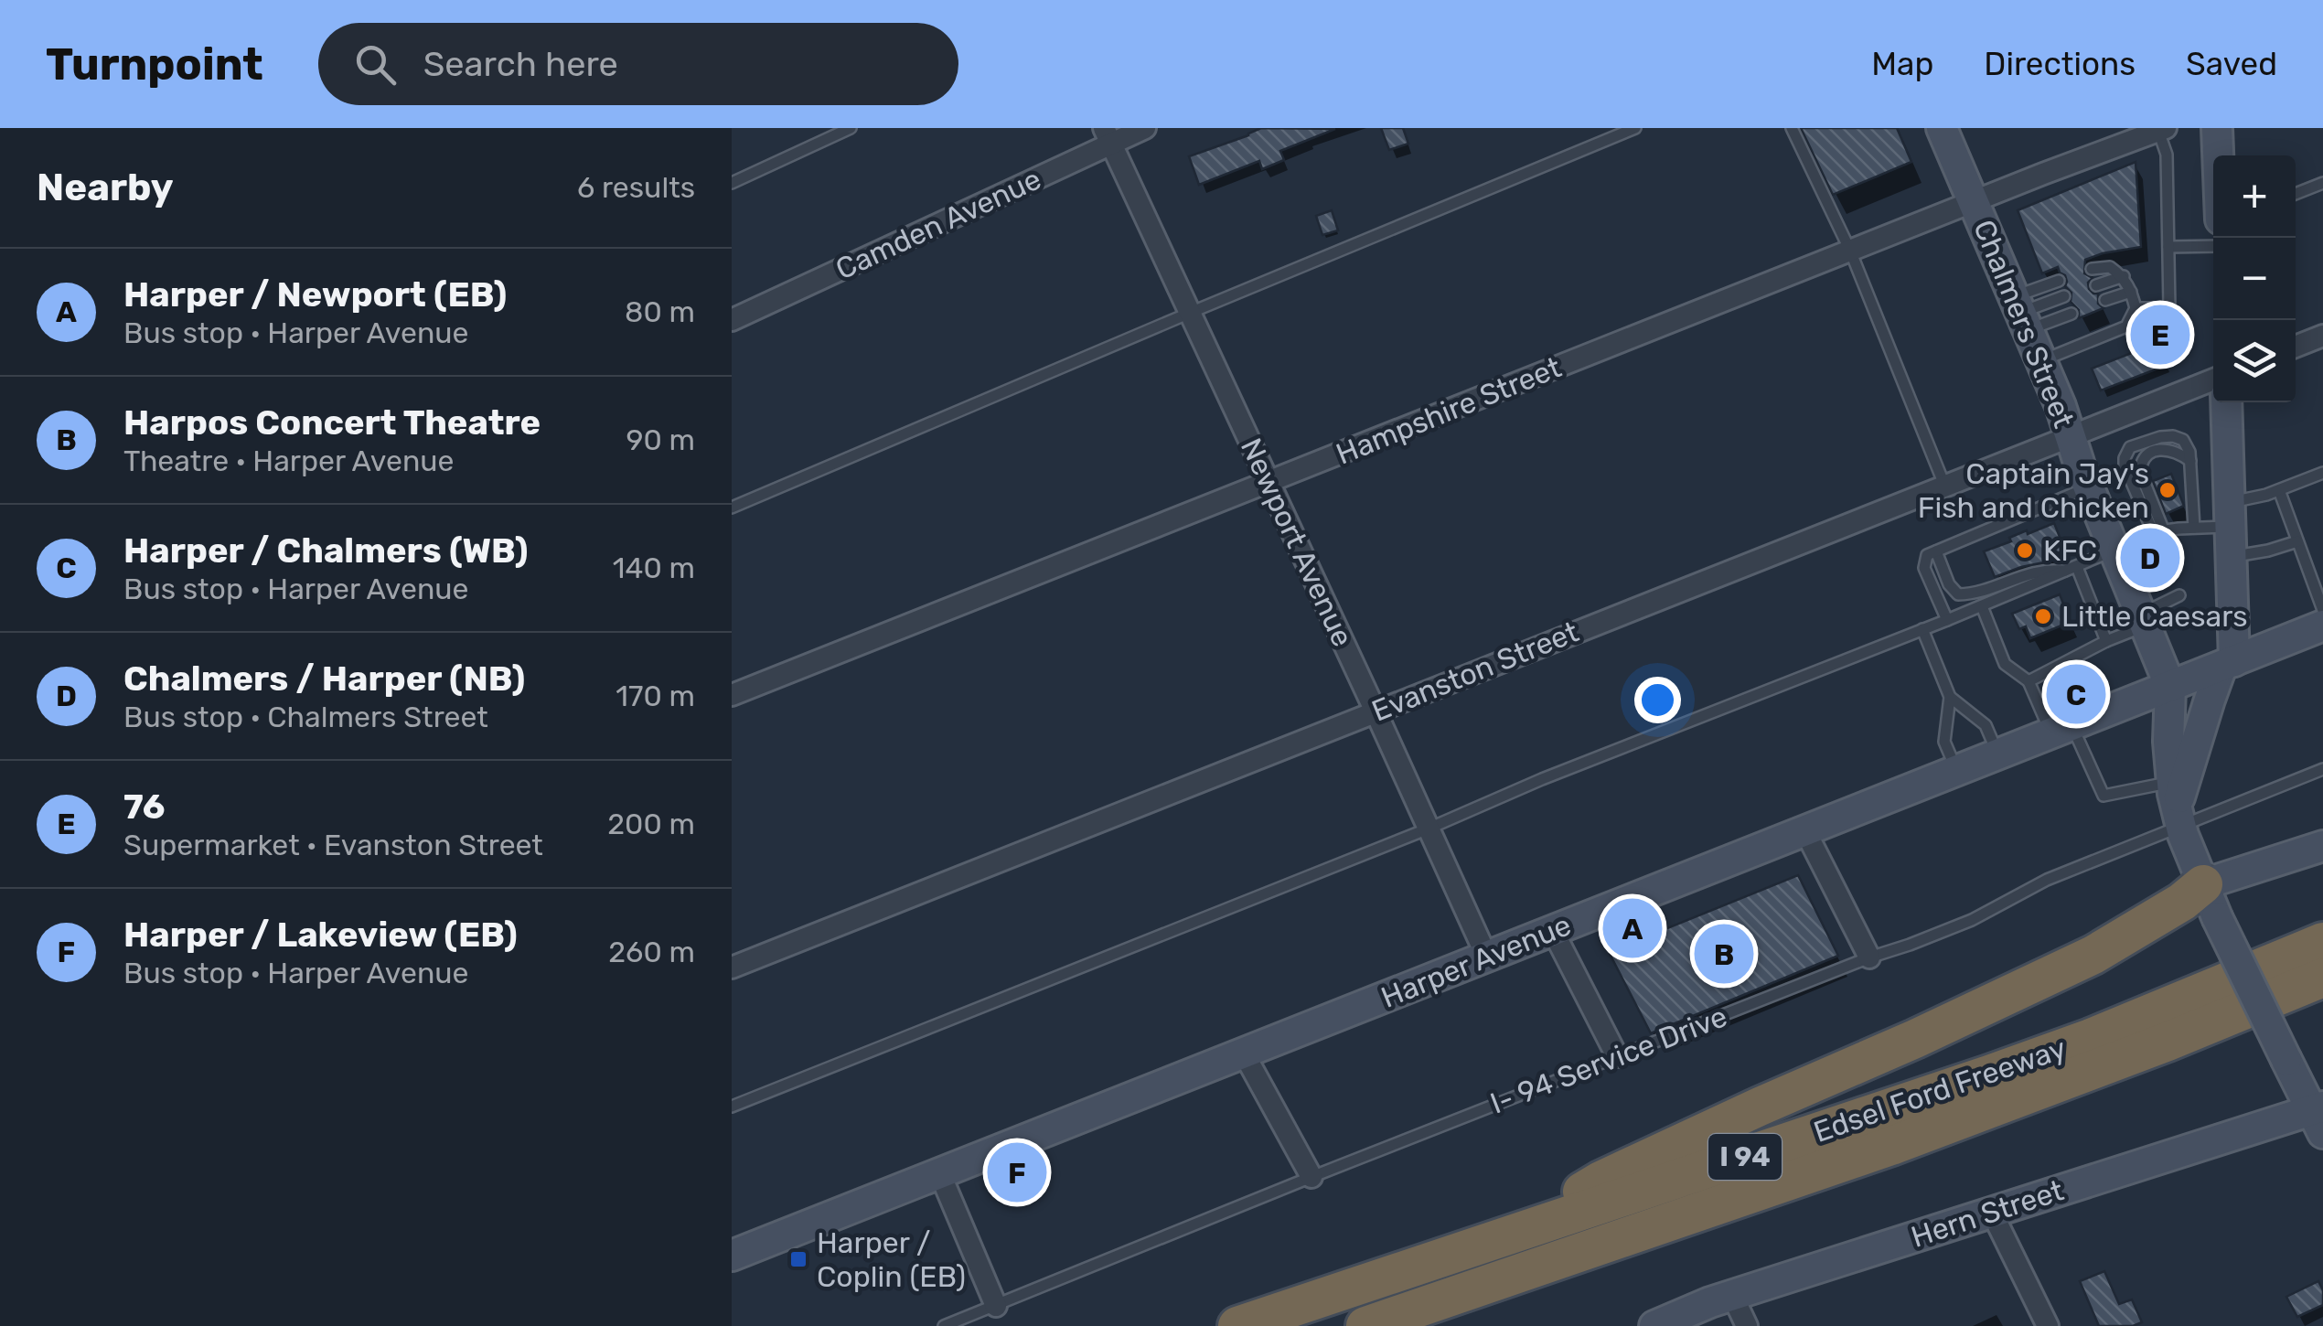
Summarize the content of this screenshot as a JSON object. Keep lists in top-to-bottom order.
{
  "streets": {
    "highway": ["Edsel Ford Freeway", "I 94"],
    "street": [
      "Camden Avenue",
      "Chalmers Street",
      "Hampshire Street",
      "Newport Avenue",
      "Evanston Street",
      "Harper Avenue",
      "Hern Street"
    ],
    "lane": ["I- 94 Service Drive"]
  },
  "crossings": [
    ["Camden Avenue", "Newport Avenue"],
    ["Chalmers Street", "Hampshire Street"],
    ["Chalmers Street", "Evanston Street"],
    ["Chalmers Street", "Harper Avenue"],
    ["Chalmers Street", "I- 94 Service Drive"],
    ["Chalmers Street", "Hern Street"],
    ["Hampshire Street", "Newport Avenue"],
    ["Newport Avenue", "Evanston Street"],
    ["Newport Avenue", "Harper Avenue"]
  ],
  "places": {
    "other": ["Captain Jay's Fish and Chicken", "KFC", "Little Caesars"],
    "transit": ["Harper / Coplin (EB)"]
  },
  "page": {
    "header": "Turnpoint",
    "search": "Search here",
    "nav": ["Map", "Directions", "Saved"],
    "heading": ["Nearby", "6 results"],
    "map_buttons": ["+", "−"],
    "list": [
      {
        "mark": "A",
        "name": "Harper / Newport (EB)",
        "note": "Bus stop · Harper Avenue",
        "value": "80 m"
      },
      {
        "mark": "B",
        "name": "Harpos Concert Theatre",
        "note": "Theatre · Harper Avenue",
        "value": "90 m"
      },
      {
        "mark": "C",
        "name": "Harper / Chalmers (WB)",
        "note": "Bus stop · Harper Avenue",
        "value": "140 m"
      },
      {
        "mark": "D",
        "name": "Chalmers / Harper (NB)",
        "note": "Bus stop · Chalmers Street",
        "value": "170 m"
      },
      {
        "mark": "E",
        "name": "76",
        "note": "Supermarket · Evanston Street",
        "value": "200 m"
      },
      {
        "mark": "F",
        "name": "Harper / Lakeview (EB)",
        "note": "Bus stop · Harper Avenue",
        "value": "260 m"
      }
    ],
    "pins": [
      "E",
      "D",
      "C",
      "A",
      "B",
      "F"
    ]
  }
}
